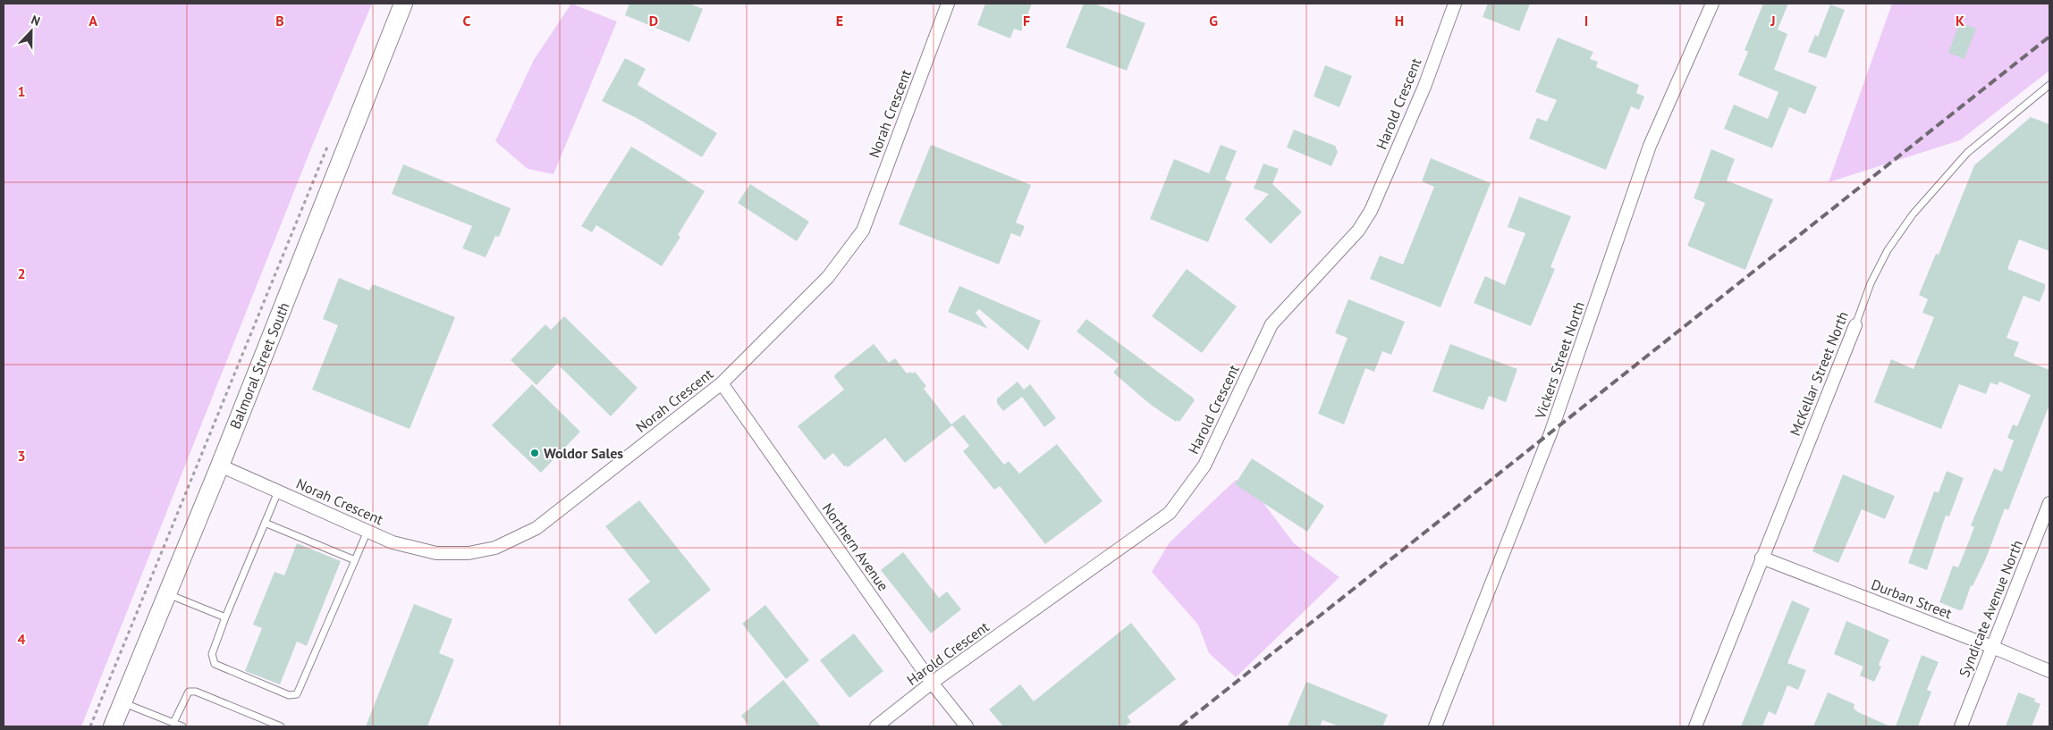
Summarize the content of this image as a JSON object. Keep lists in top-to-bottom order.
{
  "streets": {
    "main road": ["Balmoral Street South"],
    "street": [
      "Harold Crescent",
      "Norah Crescent",
      "Vickers Street North",
      "McKellar Street North",
      "Northern Avenue",
      "Durban Street",
      "Syndicate Avenue North"
    ]
  },
  "crossings": [
    ["Harold Crescent", "Northern Avenue"],
    ["Norah Crescent", "Balmoral Street South"],
    ["Norah Crescent", "Northern Avenue"],
    ["McKellar Street North", "Durban Street"],
    ["Durban Street", "Syndicate Avenue North"]
  ],
  "places": ["Woldor Sales"],
  "north": "top",
  "grid": {
    "columns": [
      "A",
      "B",
      "C",
      "D",
      "E",
      "F",
      "G",
      "H",
      "I",
      "J",
      "K"
    ],
    "rows": [
      "1",
      "2",
      "3",
      "4"
    ]
  }
}
